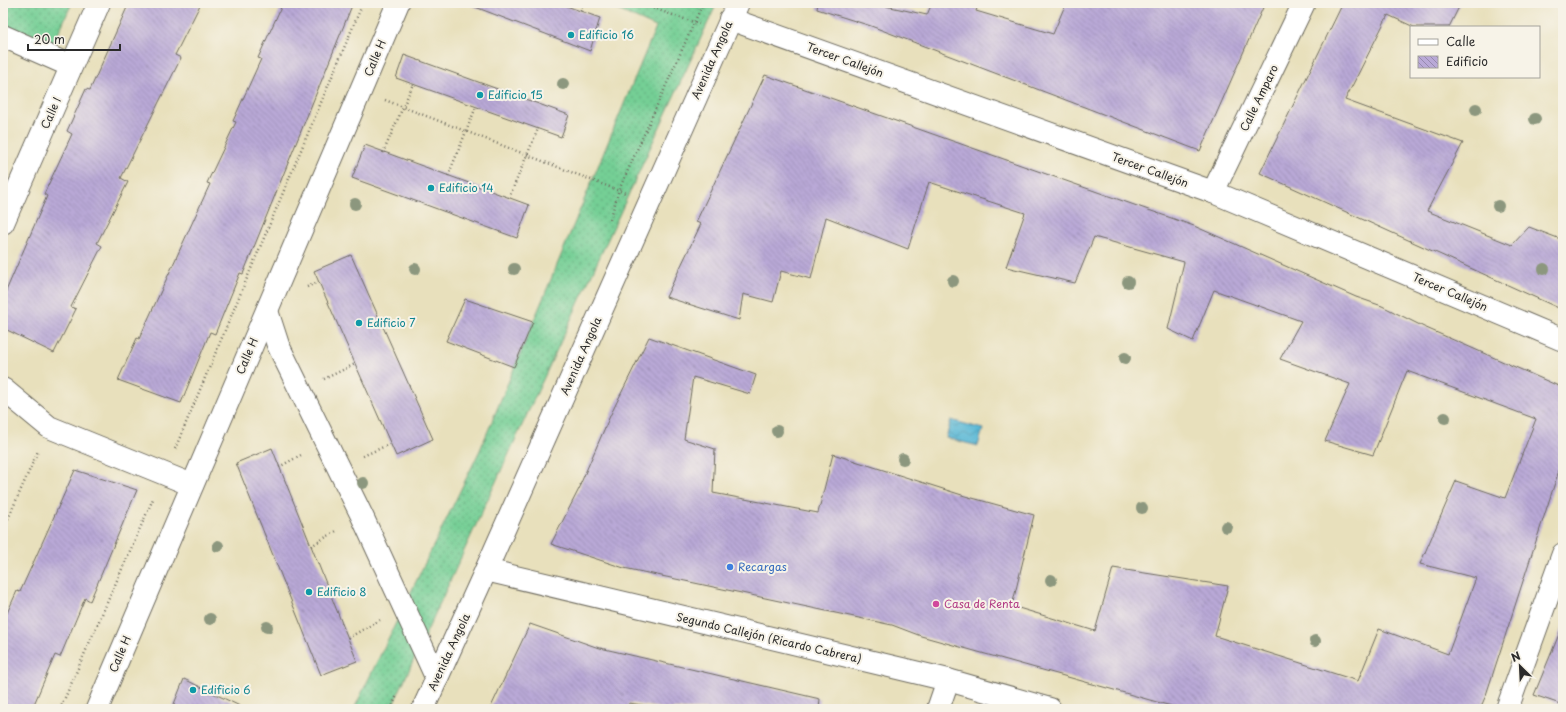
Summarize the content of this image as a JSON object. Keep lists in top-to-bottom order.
{
  "streets": {
    "street": [
      "Calle H",
      "Avenida Angola",
      "Tercer Callejón",
      "Calle Amparo",
      "Calle I",
      "Segundo Callejón (Ricardo Cabrera)"
    ]
  },
  "crossings": [
    ["Avenida Angola", "Tercer Callejón"],
    ["Avenida Angola", "Segundo Callejón (Ricardo Cabrera)"],
    ["Tercer Callejón", "Calle Amparo"]
  ],
  "places": [
    "Edificio 16",
    "Edificio 15",
    "Edificio 14",
    "Edificio 7",
    "Recargas",
    "Edificio 8",
    "Casa de Renta",
    "Edificio 6"
  ],
  "legend": ["Calle", "Edificio"],
  "scale_bar": "20 m",
  "north": "top left"
}
